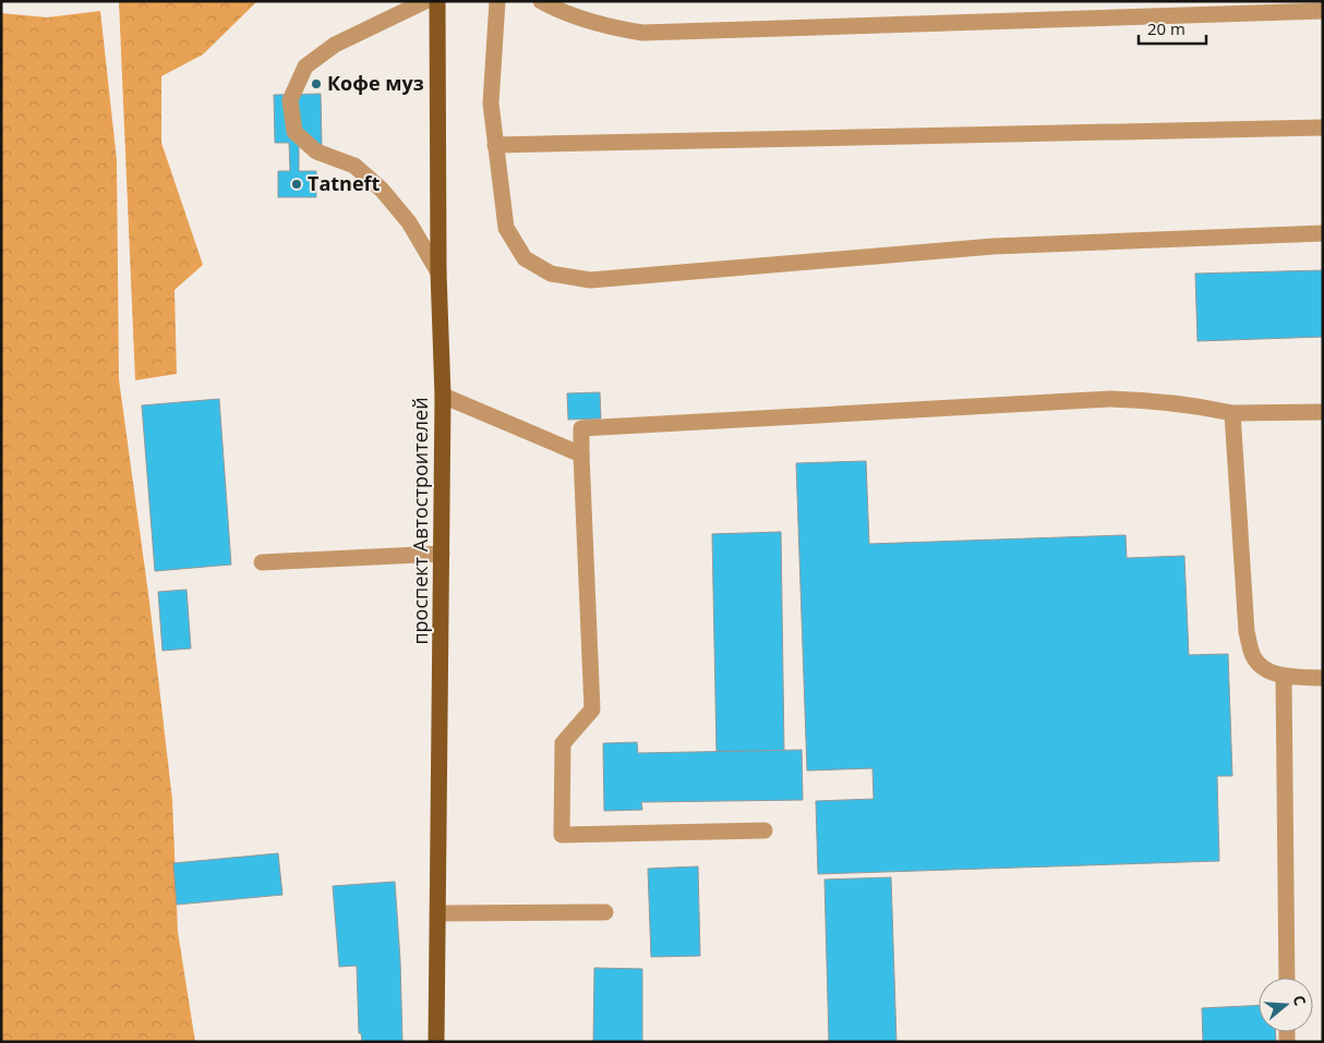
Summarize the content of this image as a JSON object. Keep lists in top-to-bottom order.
{
  "streets": {
    "main road": ["проспект Автостроителей"]
  },
  "places": ["Кофе муз", "Tatneft"],
  "scale_bar": "20 m",
  "north": "right"
}
